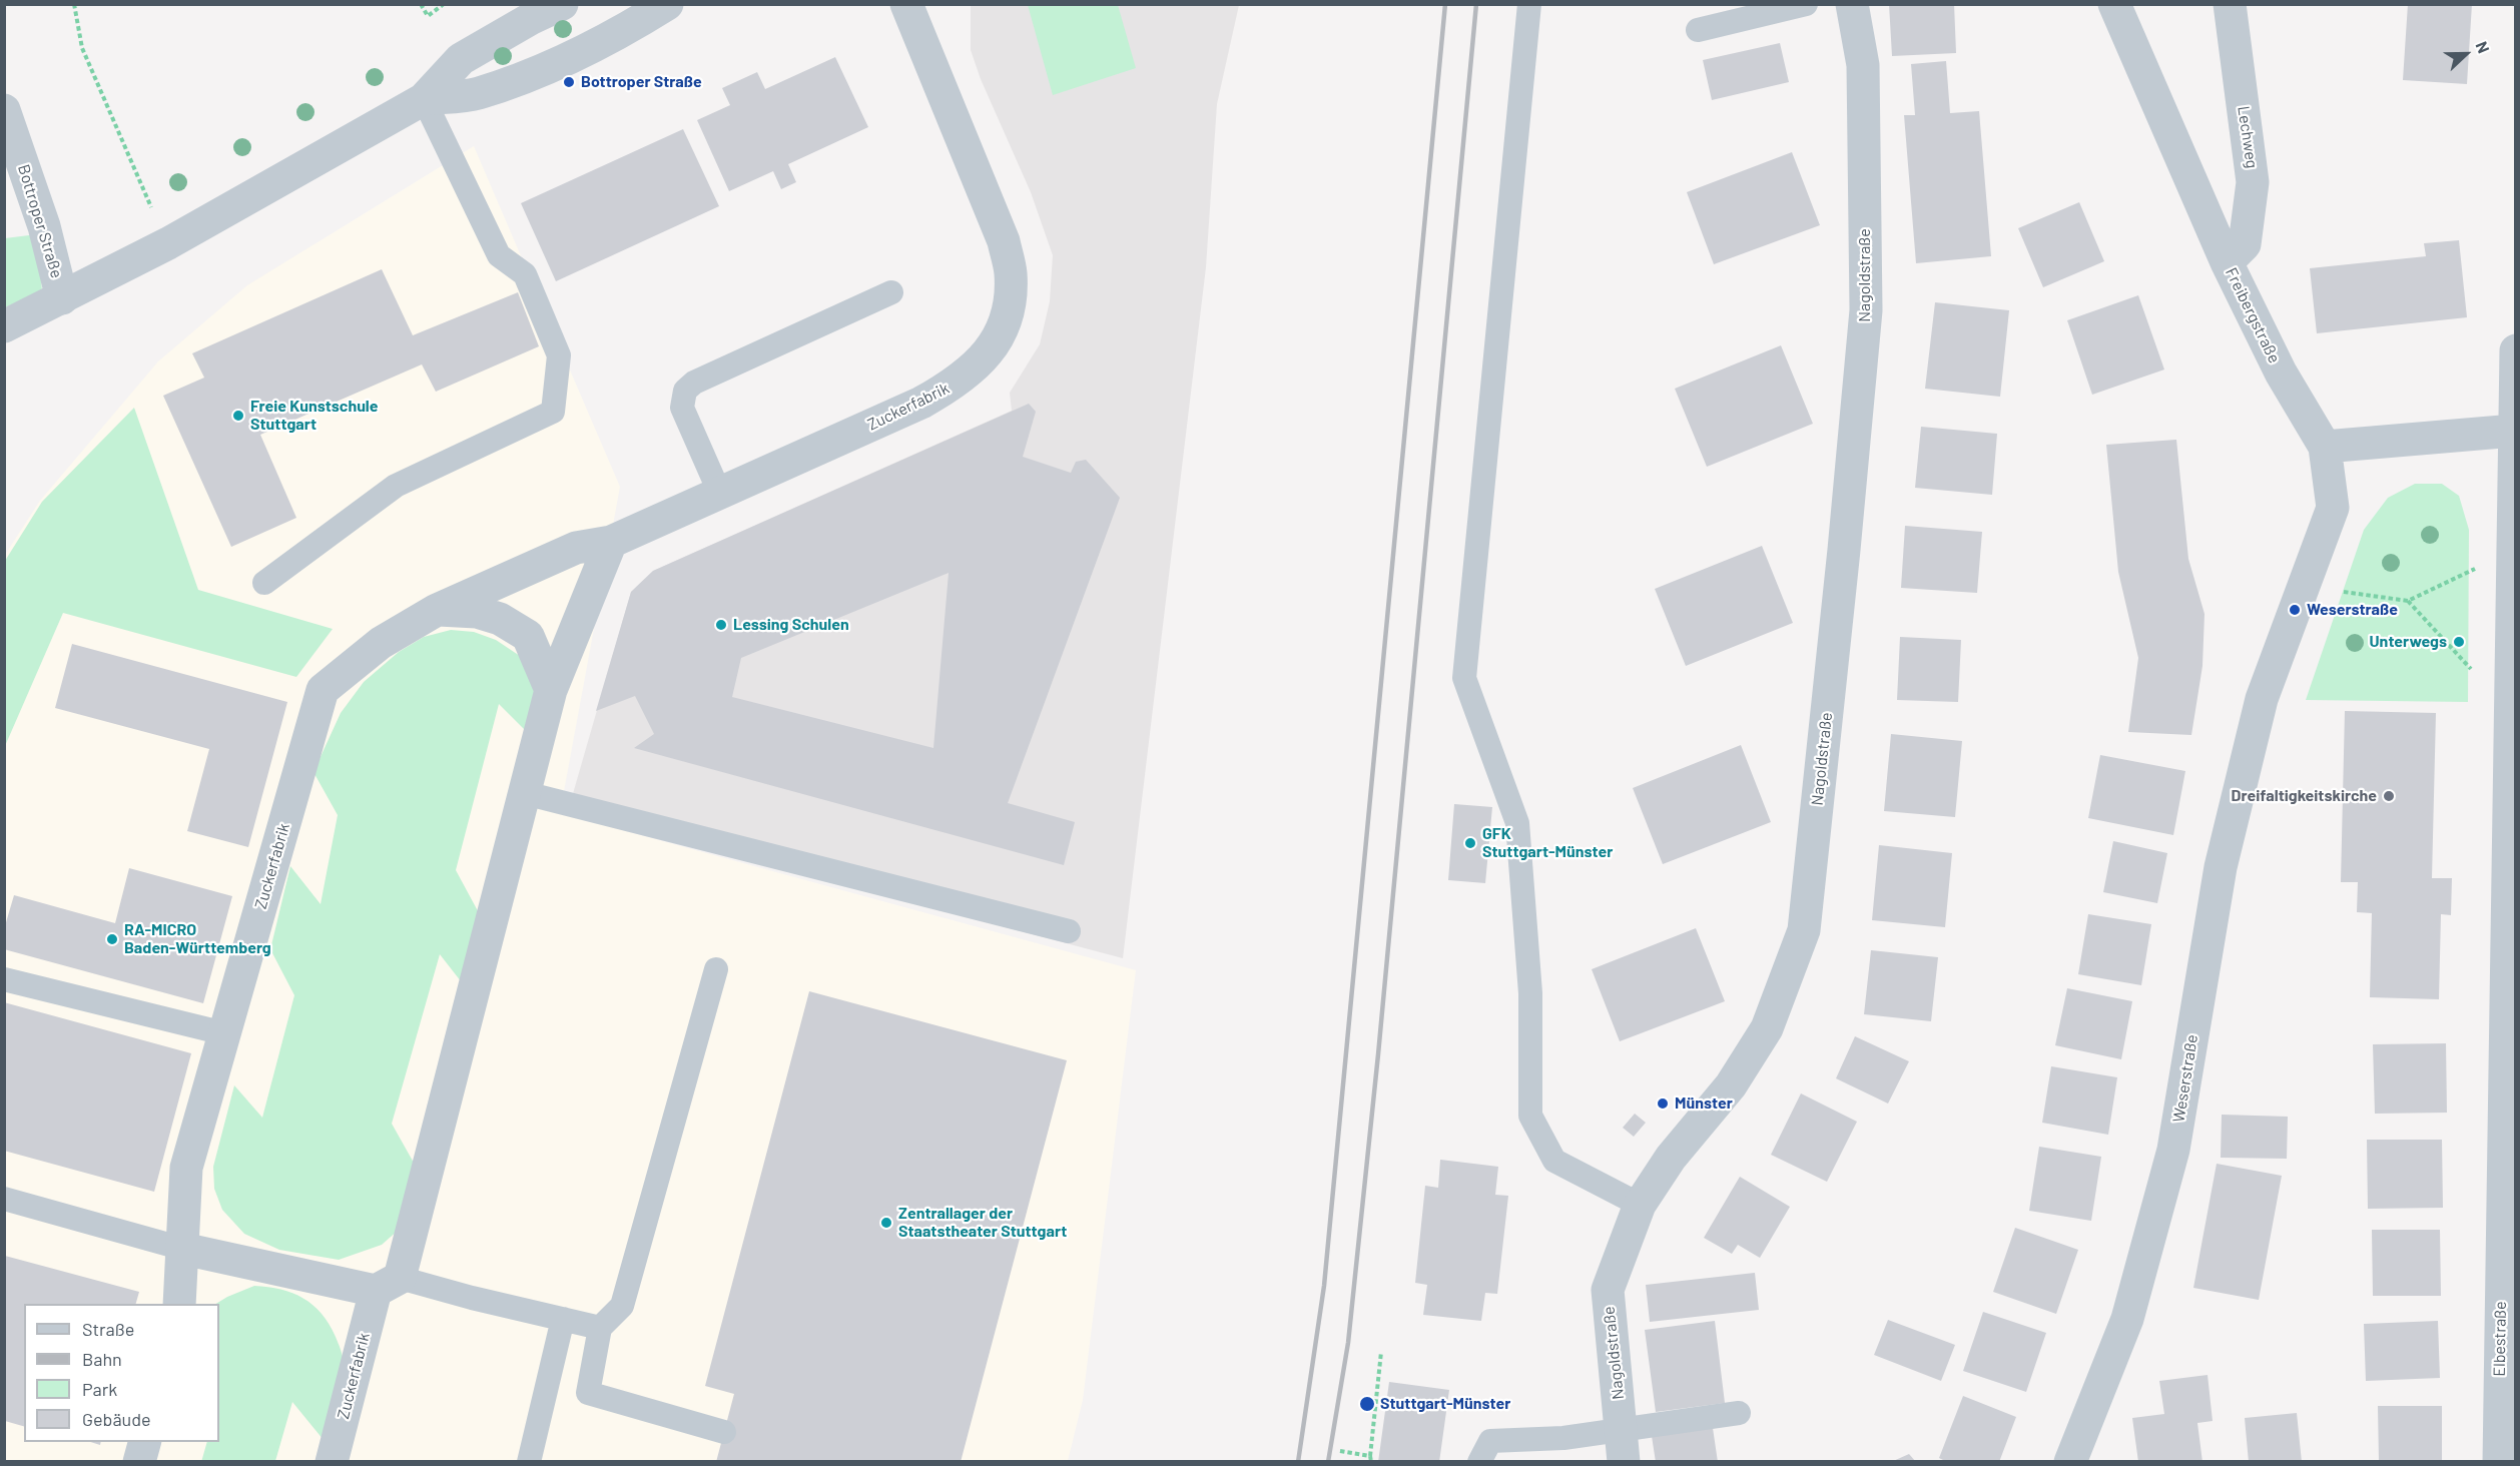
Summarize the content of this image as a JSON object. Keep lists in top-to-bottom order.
{
  "streets": {
    "street": [
      "Lechweg",
      "Bottroper Straße",
      "Nagoldstraße",
      "Freibergstraße",
      "Zuckerfabrik",
      "Weserstraße",
      "Elbestraße"
    ]
  },
  "crossings": [
    ["Lechweg", "Freibergstraße"],
    ["Freibergstraße", "Weserstraße"]
  ],
  "places": [
    "Bottroper Straße",
    "Freie Kunstschule Stuttgart",
    "Weserstraße",
    "Lessing Schulen",
    "Unterwegs",
    "Dreifaltigkeitskirche",
    "GFK Stuttgart-Münster",
    "RA-MICRO Baden-Württemberg",
    "Münster",
    "Zentrallager der Staatstheater Stuttgart",
    "Stuttgart-Münster"
  ],
  "legend": [
    "Straße",
    "Bahn",
    "Park",
    "Gebäude"
  ],
  "north": "right"
}
